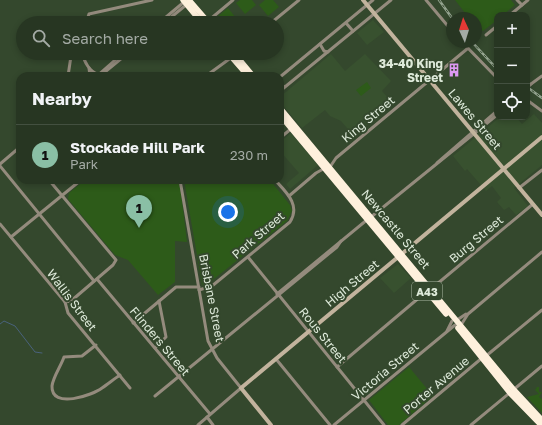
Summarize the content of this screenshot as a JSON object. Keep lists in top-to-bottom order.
{
  "streets": {
    "highway": ["Newcastle Street", "A43"],
    "main road": ["Lawes Street", "High Street", "Brisbane Street"],
    "street": [
      "King Street",
      "Park Street",
      "Burg Street",
      "Wallis Street",
      "Rous Street",
      "Flinders Street",
      "Victoria Street",
      "Porter Avenue"
    ]
  },
  "crossings": [
    ["King Street", "Lawes Street"],
    ["King Street", "Newcastle Street"],
    ["King Street", "Park Street"],
    ["Lawes Street", "Burg Street"],
    ["Lawes Street", "High Street"],
    ["Newcastle Street", "Burg Street"],
    ["Newcastle Street", "High Street"],
    ["Newcastle Street", "Victoria Street"],
    ["Newcastle Street", "Porter Avenue"],
    ["Park Street", "Brisbane Street"],
    ["Park Street", "Rous Street"],
    ["Park Street", "Flinders Street"],
    ["Burg Street", "Rous Street"],
    ["High Street", "Brisbane Street"],
    ["High Street", "Rous Street"],
    ["High Street", "Flinders Street"],
    ["Rous Street", "Victoria Street"]
  ],
  "places": {
    "building": ["34-40 King Street"]
  },
  "north": "top",
  "page": {
    "map_buttons": ["+", "−"],
    "search": "Search here",
    "heading": "Nearby",
    "list": [
      {
        "mark": "1",
        "name": "Stockade Hill Park",
        "note": "Park",
        "value": "230 m"
      }
    ],
    "pins": "1"
  }
}
